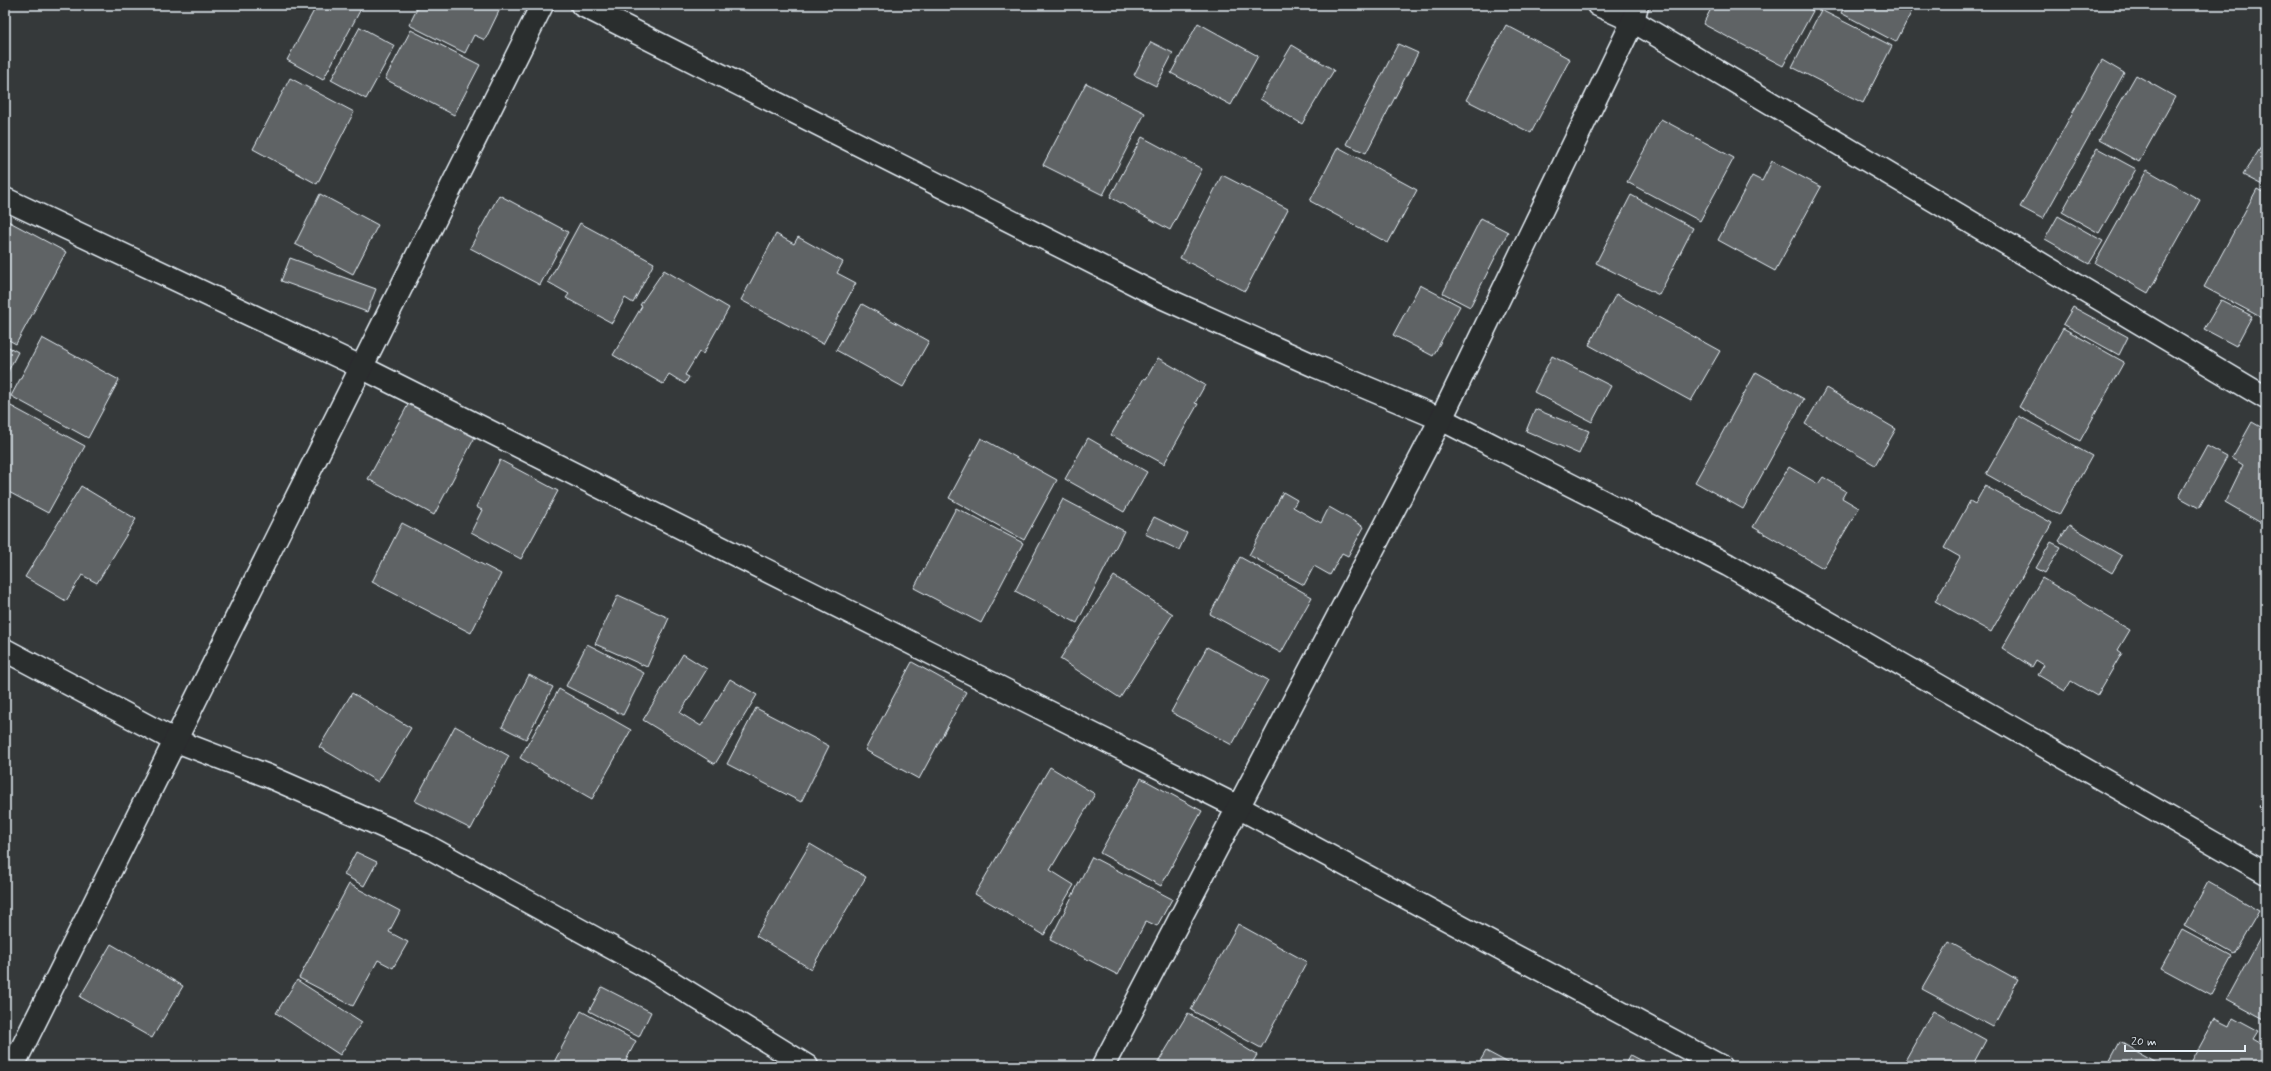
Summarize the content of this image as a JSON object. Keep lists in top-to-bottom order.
{
  "scale_bar": "20 m"
}
